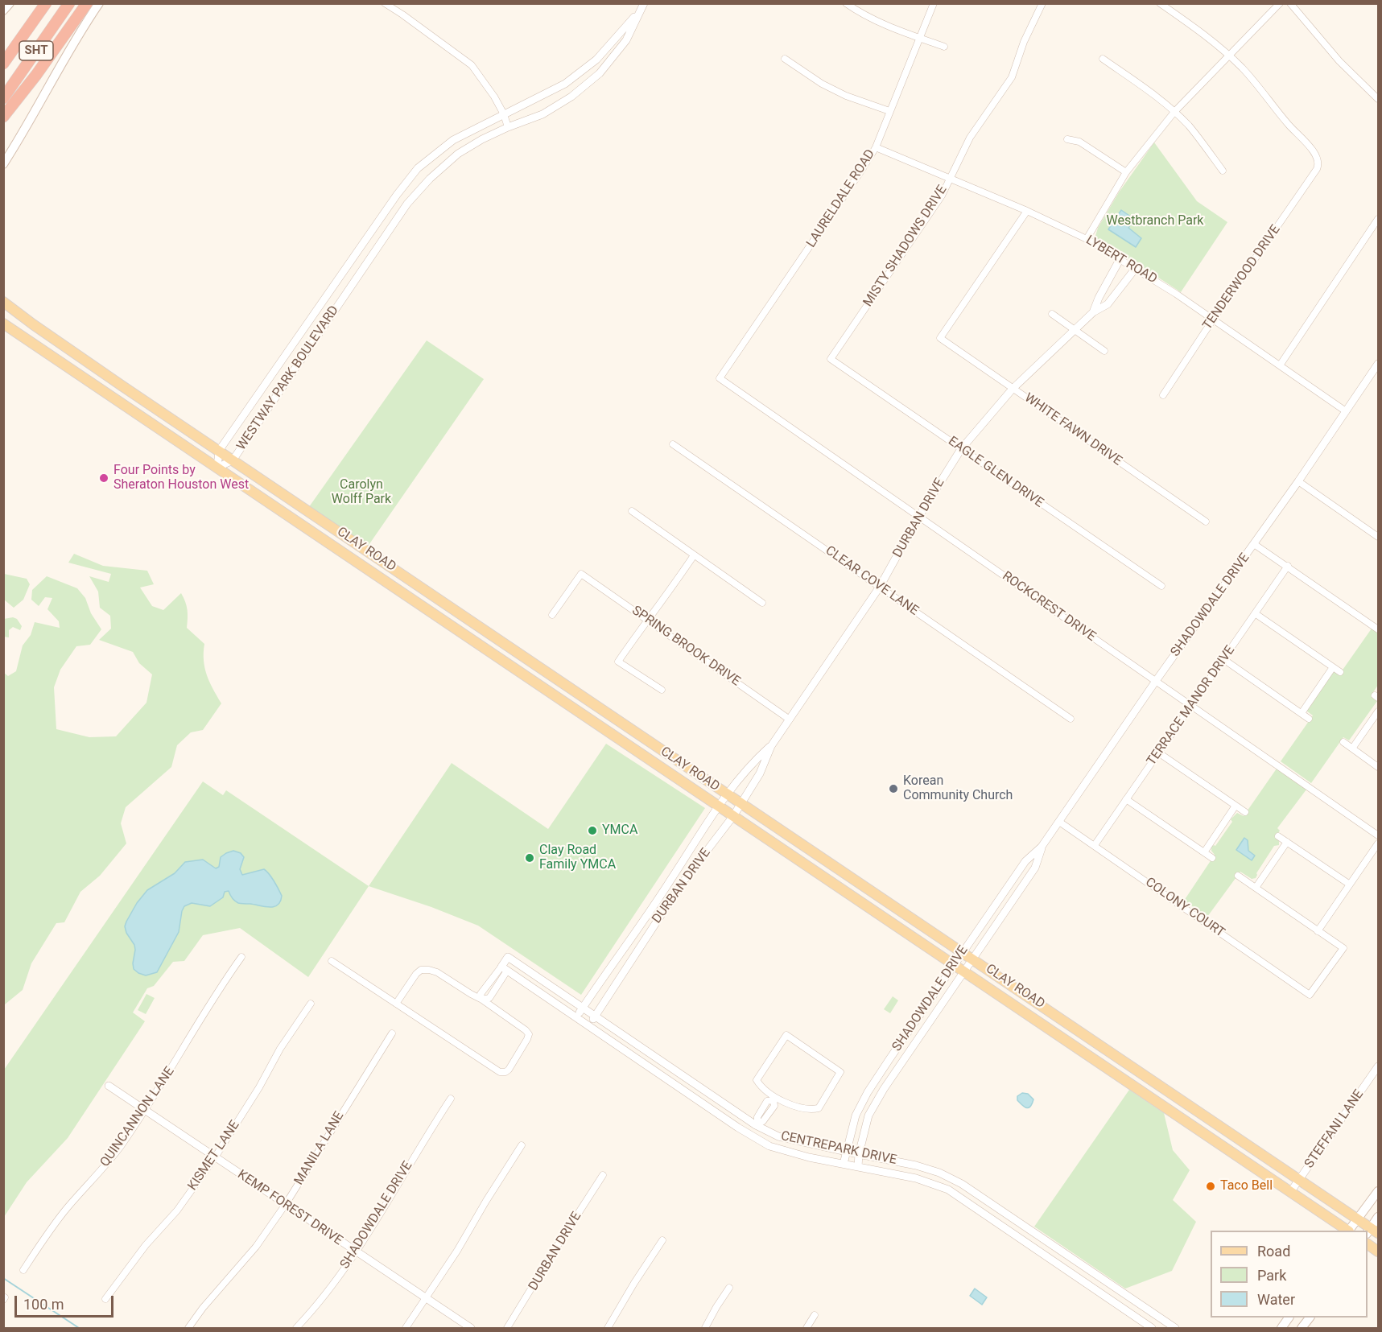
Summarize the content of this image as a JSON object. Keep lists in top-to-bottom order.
{
  "streets": {
    "highway": ["SHT"],
    "main road": ["CLAY ROAD"],
    "street": [
      "LAURELDALE ROAD",
      "MISTY SHADOWS DRIVE",
      "LYBERT ROAD",
      "TENDERWOOD DRIVE",
      "WESTWAY PARK BOULEVARD",
      "WHITE FAWN DRIVE",
      "EAGLE GLEN DRIVE",
      "DURBAN DRIVE",
      "CLEAR COVE LANE",
      "SHADOWDALE DRIVE",
      "ROCKCREST DRIVE",
      "SPRING BROOK DRIVE",
      "TERRACE MANOR DRIVE",
      "COLONY COURT",
      "QUINCANNON LANE",
      "STEFFANI LANE",
      "MANILA LANE",
      "CENTREPARK DRIVE",
      "KISMET LANE",
      "KEMP FOREST DRIVE"
    ]
  },
  "crossings": [
    ["LAURELDALE ROAD", "LYBERT ROAD"],
    ["LAURELDALE ROAD", "ROCKCREST DRIVE"],
    ["MISTY SHADOWS DRIVE", "LYBERT ROAD"],
    ["MISTY SHADOWS DRIVE", "EAGLE GLEN DRIVE"],
    ["LYBERT ROAD", "TENDERWOOD DRIVE"],
    ["LYBERT ROAD", "WHITE FAWN DRIVE"],
    ["LYBERT ROAD", "DURBAN DRIVE"],
    ["LYBERT ROAD", "SHADOWDALE DRIVE"],
    ["WESTWAY PARK BOULEVARD", "CLAY ROAD"],
    ["WHITE FAWN DRIVE", "DURBAN DRIVE"],
    ["EAGLE GLEN DRIVE", "DURBAN DRIVE"],
    ["DURBAN DRIVE", "CLAY ROAD"],
    ["DURBAN DRIVE", "CLEAR COVE LANE"],
    ["DURBAN DRIVE", "ROCKCREST DRIVE"],
    ["DURBAN DRIVE", "SPRING BROOK DRIVE"],
    ["DURBAN DRIVE", "CENTREPARK DRIVE"],
    ["CLAY ROAD", "SHADOWDALE DRIVE"],
    ["CLAY ROAD", "STEFFANI LANE"],
    ["SHADOWDALE DRIVE", "ROCKCREST DRIVE"],
    ["SHADOWDALE DRIVE", "COLONY COURT"],
    ["SHADOWDALE DRIVE", "CENTREPARK DRIVE"],
    ["SHADOWDALE DRIVE", "KEMP FOREST DRIVE"],
    ["ROCKCREST DRIVE", "TERRACE MANOR DRIVE"],
    ["TERRACE MANOR DRIVE", "COLONY COURT"],
    ["QUINCANNON LANE", "KEMP FOREST DRIVE"],
    ["MANILA LANE", "KEMP FOREST DRIVE"],
    ["KISMET LANE", "KEMP FOREST DRIVE"]
  ],
  "parks": ["Westbranch Park", "Carolyn Wolff Park"],
  "places": [
    "Four Points by Sheraton Houston West",
    "Korean Community Church",
    "YMCA",
    "Clay Road Family YMCA",
    "Taco Bell"
  ],
  "legend": ["Road", "Park", "Water"],
  "scale_bar": "100 m"
}
